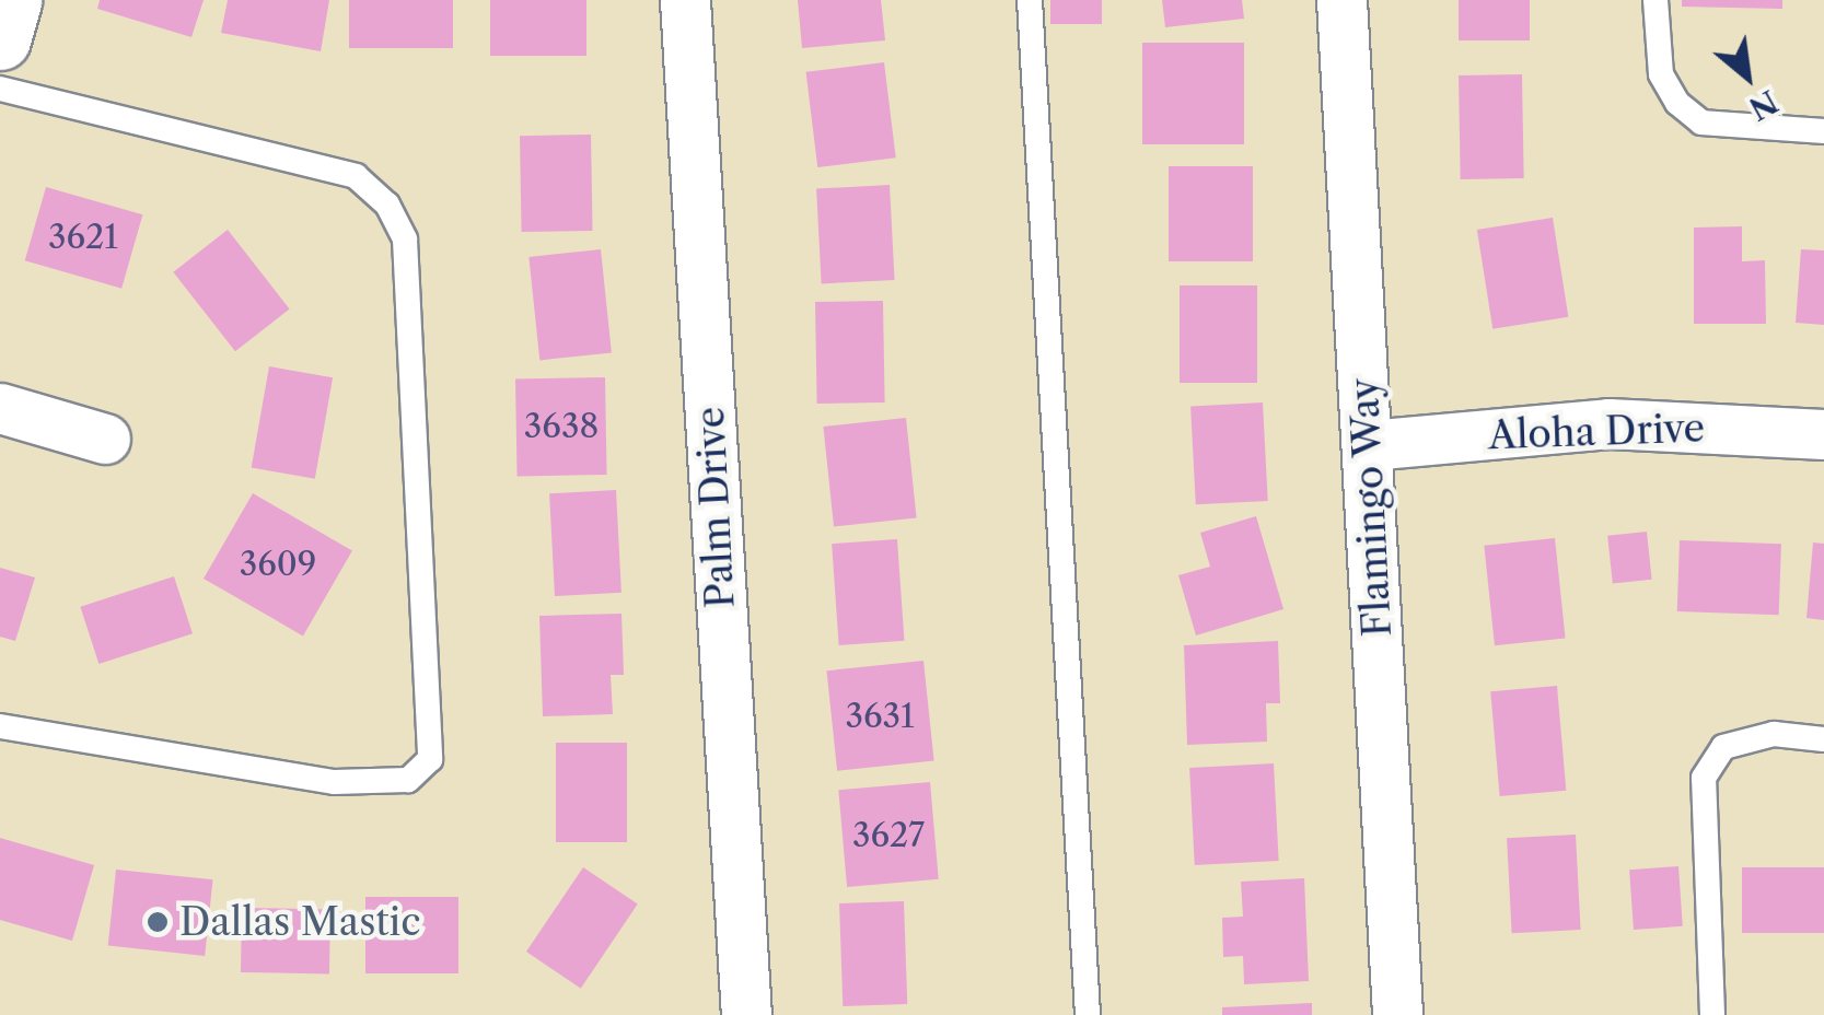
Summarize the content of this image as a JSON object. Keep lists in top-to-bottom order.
{
  "streets": {
    "street": ["Aloha Drive", "Palm Drive", "Flamingo Way"]
  },
  "crossings": [
    ["Aloha Drive", "Flamingo Way"]
  ],
  "places": ["Dallas Mastic"],
  "house_numbers": [
    "3621",
    "3638",
    "3609",
    "3631",
    "3627"
  ],
  "north": "bottom right"
}
